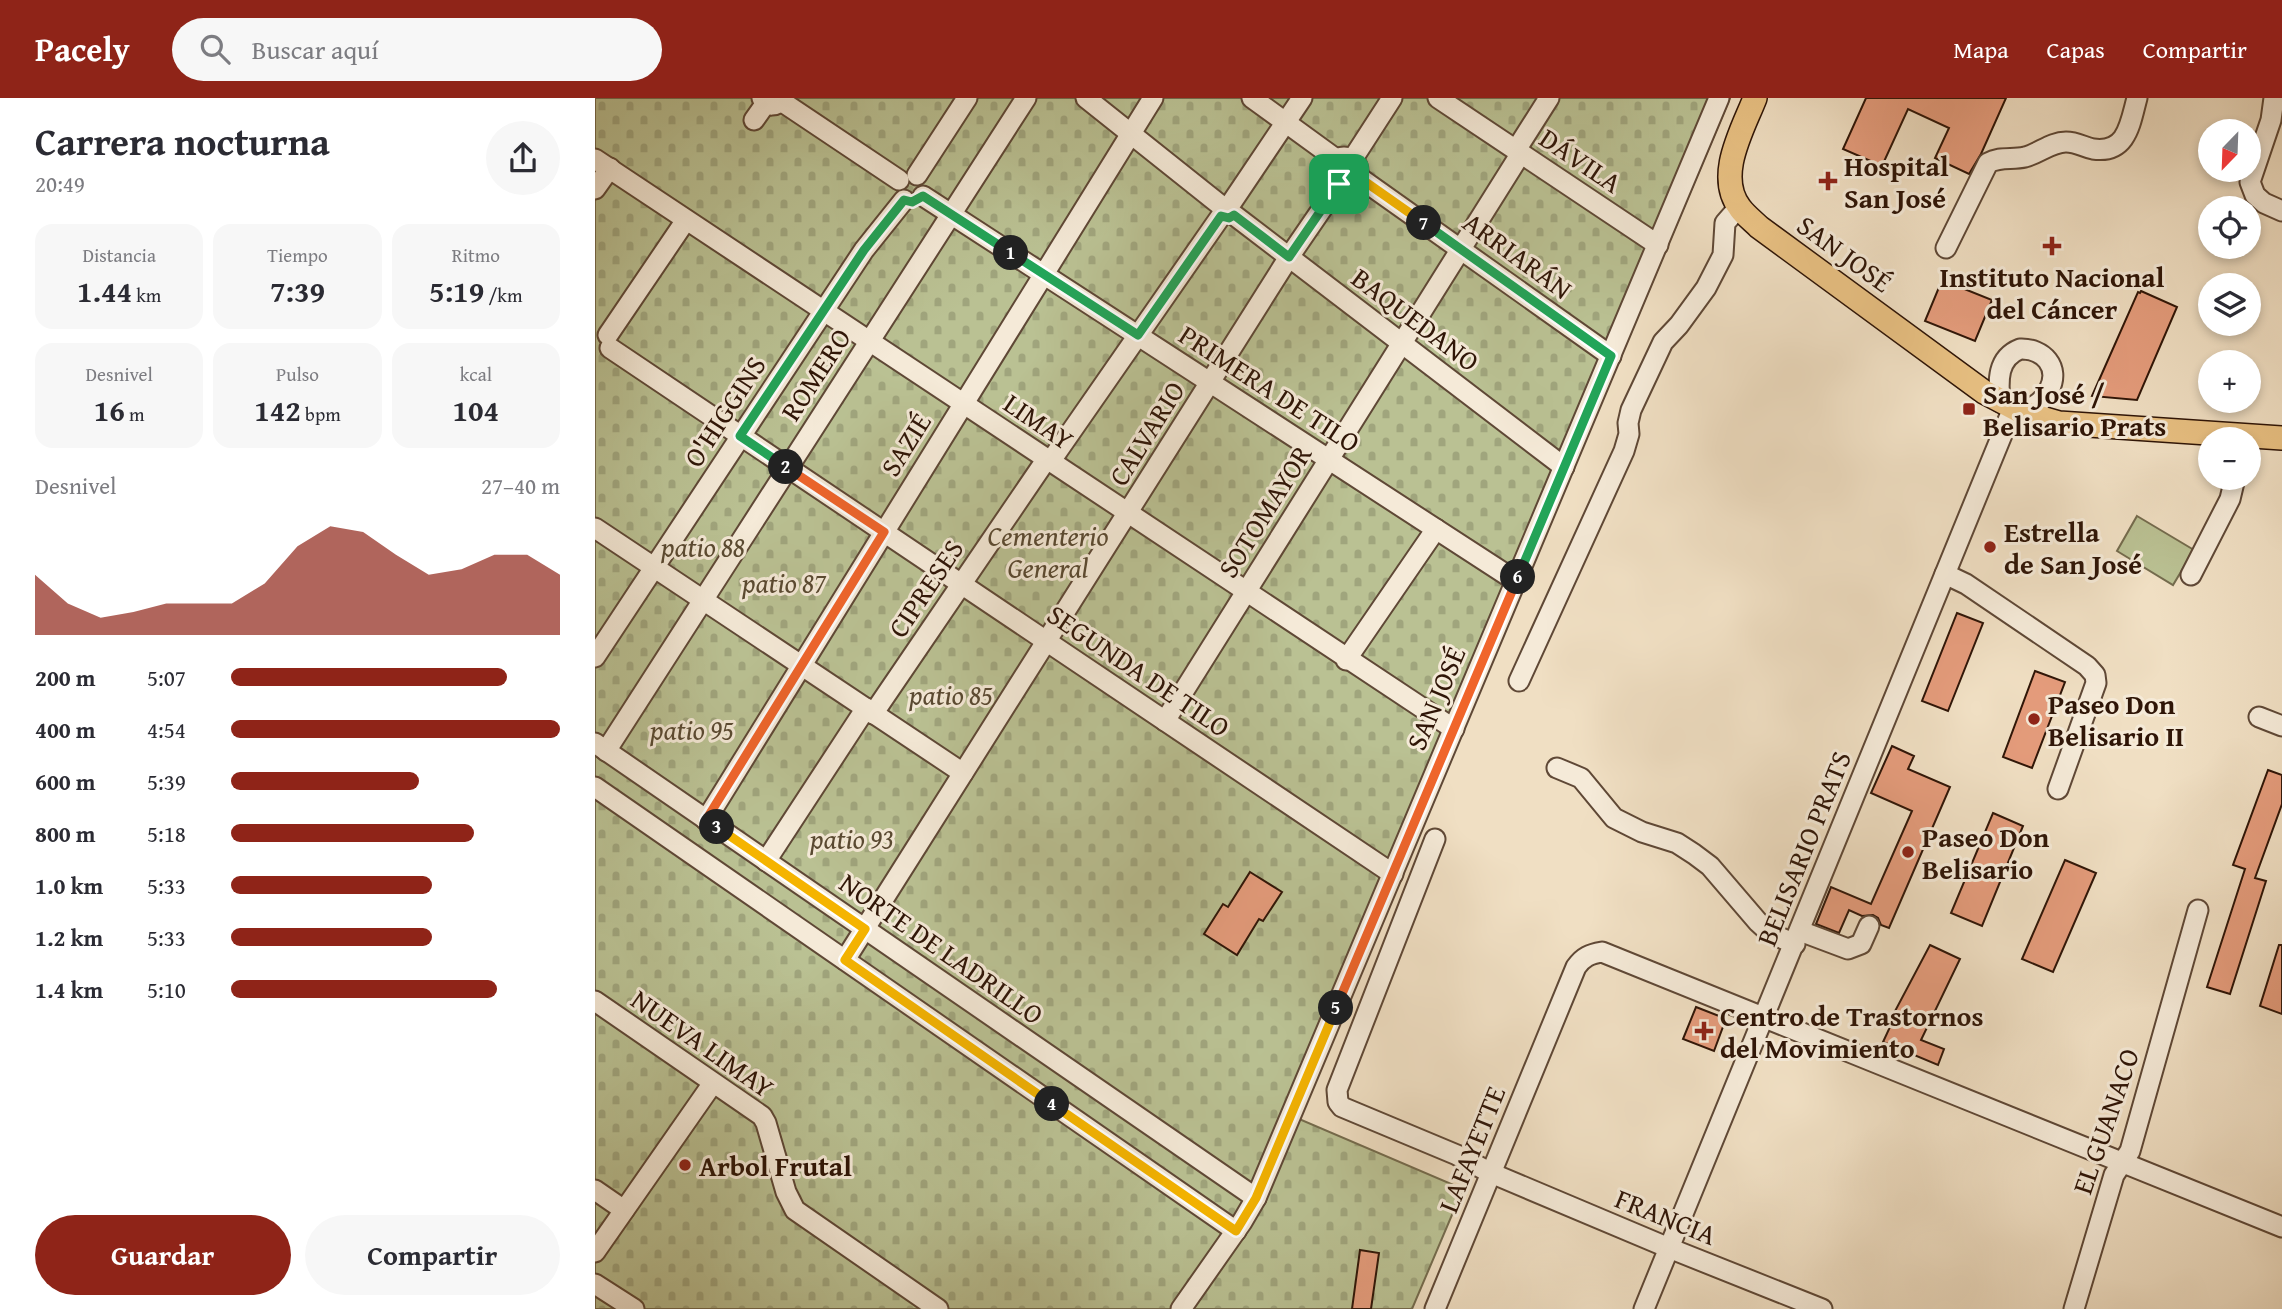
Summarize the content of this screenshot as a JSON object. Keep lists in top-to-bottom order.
{
  "streets": {
    "main road": ["SAN JOSÉ"],
    "street": [
      "DÁVILA",
      "ARRIARÁN",
      "BAQUEDANO",
      "ROMERO",
      "PRIMERA DE TILO",
      "O'HIGGINS",
      "LIMAY",
      "CALVARIO",
      "SAZIÉ",
      "SOTOMAYOR",
      "CIPRESES",
      "SEGUNDA DE TILO",
      "BELISARIO PRATS",
      "NORTE DE LADRILLO",
      "NUEVA LIMAY",
      "EL GUANACO",
      "LAFAYETTE",
      "FRANCIA"
    ]
  },
  "crossings": [
    ["DÁVILA", "SAN JOSÉ"],
    ["DÁVILA", "SOTOMAYOR"],
    ["SAN JOSÉ", "ARRIARÁN"],
    ["SAN JOSÉ", "BAQUEDANO"],
    ["SAN JOSÉ", "PRIMERA DE TILO"],
    ["SAN JOSÉ", "LIMAY"],
    ["SAN JOSÉ", "SEGUNDA DE TILO"],
    ["SAN JOSÉ", "BELISARIO PRATS"],
    ["SAN JOSÉ", "NORTE DE LADRILLO"],
    ["ARRIARÁN", "CALVARIO"],
    ["ARRIARÁN", "SOTOMAYOR"],
    ["ARRIARÁN", "CIPRESES"],
    ["BAQUEDANO", "CALVARIO"],
    ["BAQUEDANO", "SAZIÉ"],
    ["BAQUEDANO", "SOTOMAYOR"],
    ["BAQUEDANO", "CIPRESES"],
    ["ROMERO", "PRIMERA DE TILO"],
    ["ROMERO", "LIMAY"],
    ["ROMERO", "SEGUNDA DE TILO"],
    ["ROMERO", "NORTE DE LADRILLO"],
    ["PRIMERA DE TILO", "O'HIGGINS"],
    ["PRIMERA DE TILO", "CALVARIO"],
    ["PRIMERA DE TILO", "SAZIÉ"],
    ["PRIMERA DE TILO", "SOTOMAYOR"],
    ["PRIMERA DE TILO", "CIPRESES"],
    ["O'HIGGINS", "LIMAY"],
    ["O'HIGGINS", "SEGUNDA DE TILO"],
    ["LIMAY", "CALVARIO"],
    ["LIMAY", "SAZIÉ"],
    ["LIMAY", "SOTOMAYOR"],
    ["LIMAY", "CIPRESES"],
    ["CALVARIO", "SEGUNDA DE TILO"],
    ["CALVARIO", "NORTE DE LADRILLO"],
    ["SAZIÉ", "SEGUNDA DE TILO"],
    ["SAZIÉ", "NORTE DE LADRILLO"],
    ["SOTOMAYOR", "SEGUNDA DE TILO"],
    ["CIPRESES", "SEGUNDA DE TILO"],
    ["CIPRESES", "NORTE DE LADRILLO"],
    ["BELISARIO PRATS", "LAFAYETTE"],
    ["BELISARIO PRATS", "FRANCIA"],
    ["EL GUANACO", "LAFAYETTE"],
    ["LAFAYETTE", "FRANCIA"]
  ],
  "parks": [
    "Cementerio General",
    "patio 88",
    "patio 87",
    "patio 85",
    "patio 95",
    "patio 93"
  ],
  "places": {
    "health": ["Hospital San José", "Instituto Nacional del Cáncer", "Centro de Trastornos del Movimiento"],
    "transit": ["San José / Belisario Prats"],
    "other": [
      "Estrella de San José",
      "Paseo Don Belisario II",
      "Paseo Don Belisario",
      "Arbol Frutal"
    ]
  },
  "north": "bottom left",
  "page": {
    "header": "Pacely",
    "search": "Buscar aquí",
    "nav": ["Mapa", "Capas", "Compartir"],
    "heading": ["Carrera nocturna", "20:49"],
    "map_buttons": ["+", "−"],
    "pins": [
      "7",
      "1",
      "2",
      "6",
      "3",
      "5",
      "4"
    ],
    "stats": [
      ["Distancia", "1.44 km"],
      ["Tiempo", "7:39"],
      ["Ritmo", "5:19 /km"],
      ["Desnivel", "16 m"],
      ["Pulso", "142 bpm"],
      ["kcal", "104"]
    ],
    "chart": ["Desnivel", "27–40 m"],
    "list": [
      {
        "name": "200 m",
        "note": "5:07"
      },
      {
        "name": "400 m",
        "note": "4:54"
      },
      {
        "name": "600 m",
        "note": "5:39"
      },
      {
        "name": "800 m",
        "note": "5:18"
      },
      {
        "name": "1.0 km",
        "note": "5:33"
      },
      {
        "name": "1.2 km",
        "note": "5:33"
      },
      {
        "name": "1.4 km",
        "note": "5:10"
      }
    ],
    "buttons": ["Guardar", "Compartir"]
  }
}
